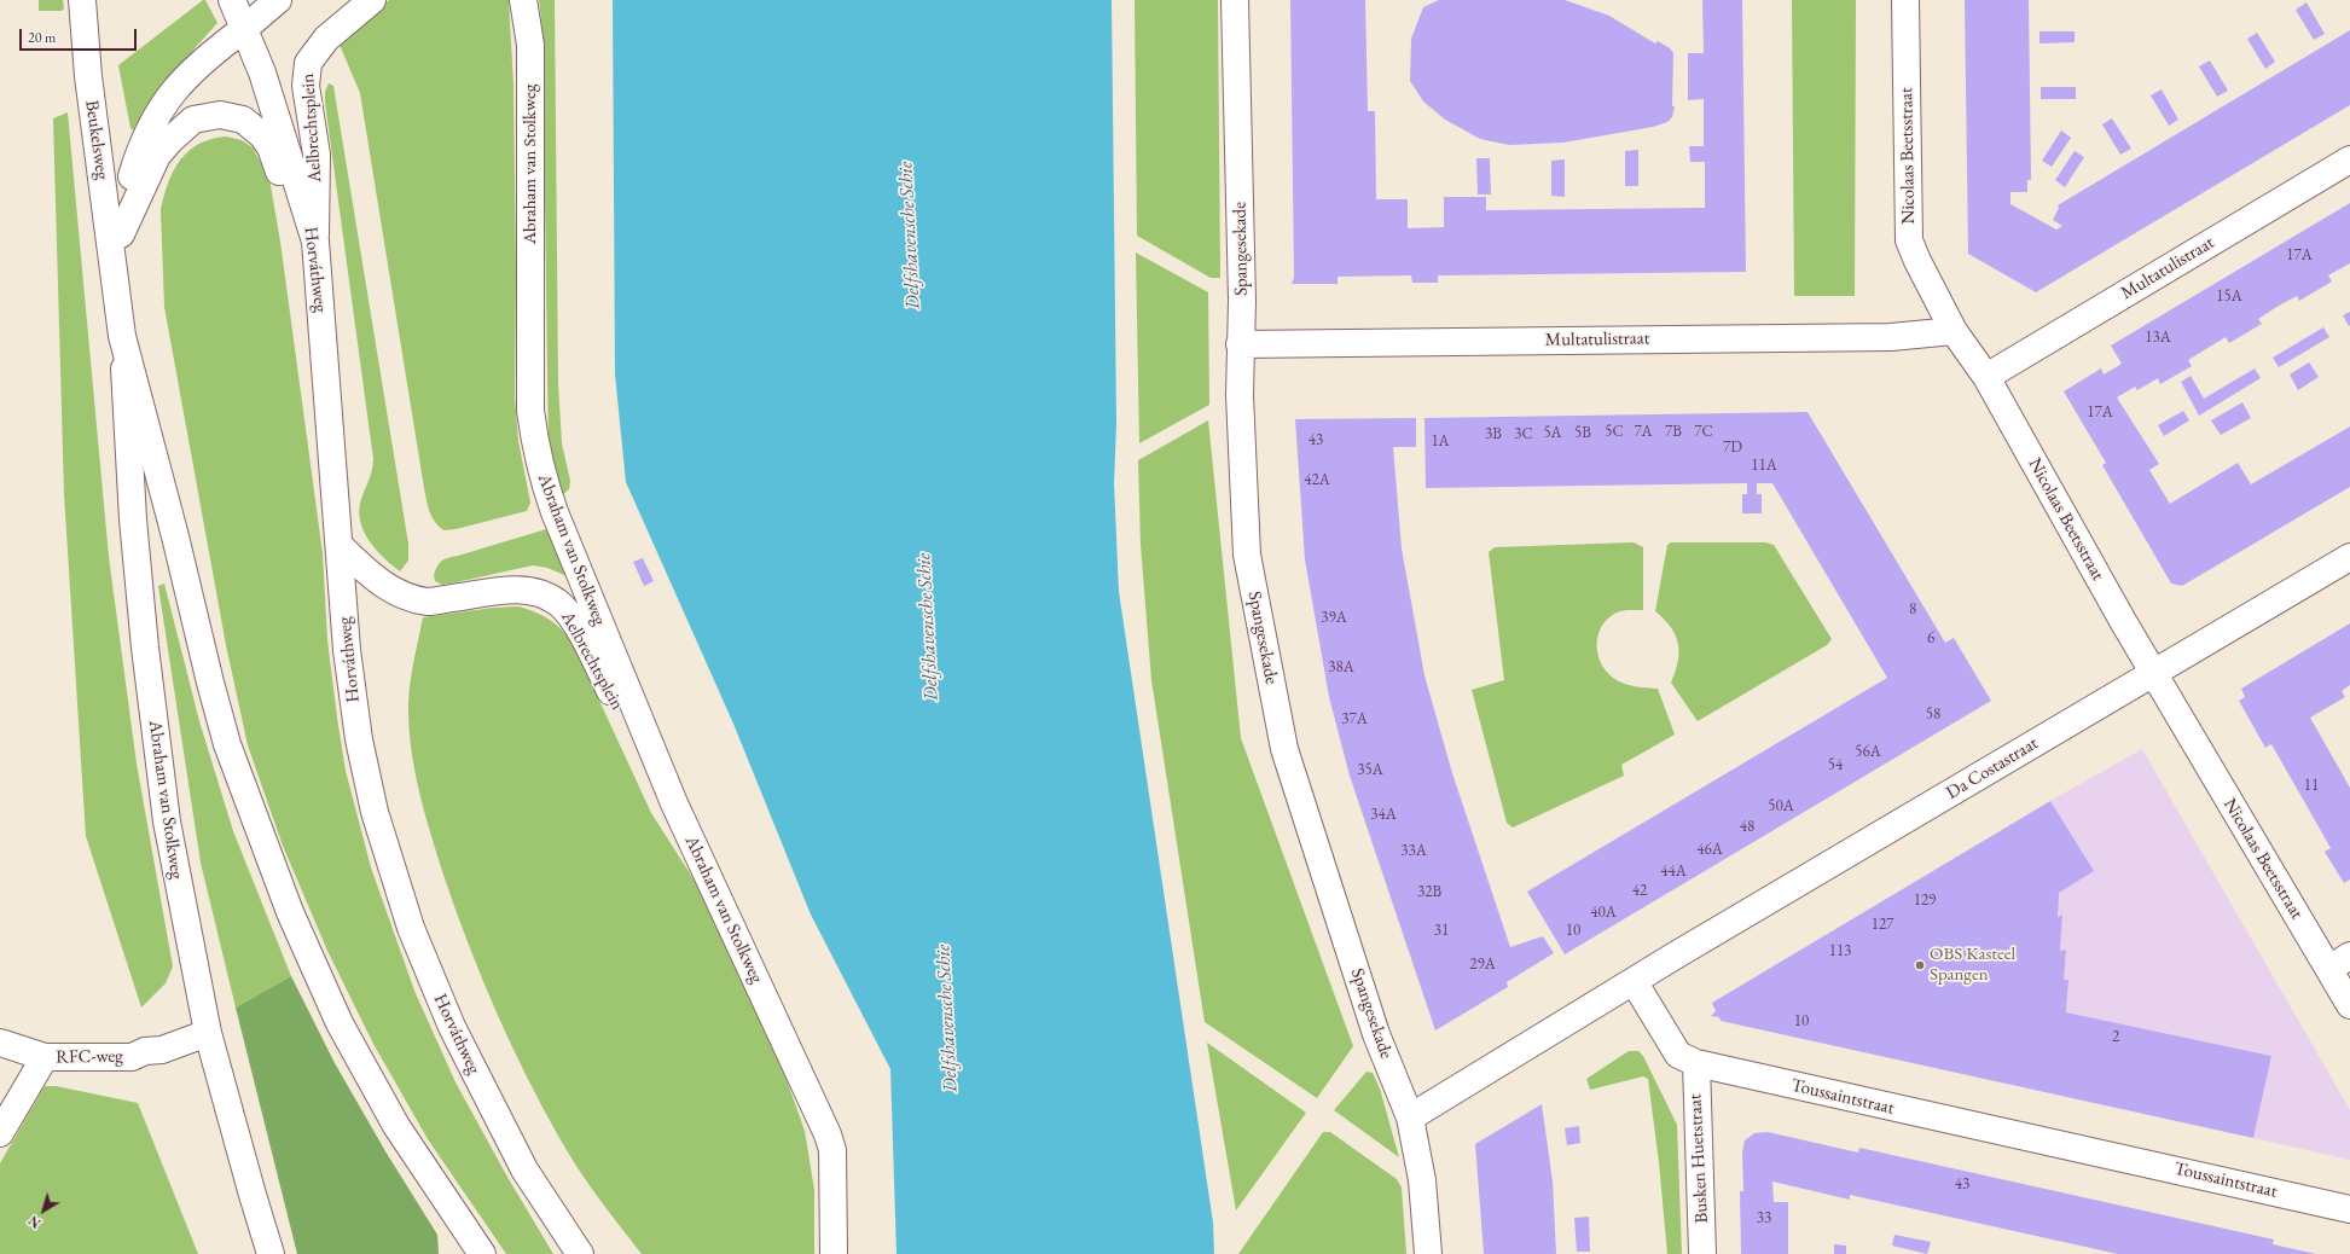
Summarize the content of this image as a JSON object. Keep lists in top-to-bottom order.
{
  "streets": {
    "street": [
      "Aelbrechtsplein",
      "Beukelsweg",
      "Nicolaas Beetsstraat",
      "Abraham van Stolkweg",
      "Spangesekade",
      "Multatulistraat",
      "Horváthweg",
      "Da Costastraat",
      "RFC-weg",
      "Toussaintstraat",
      "Busken Huetstraat"
    ]
  },
  "crossings": [
    ["Aelbrechtsplein", "Beukelsweg"],
    ["Aelbrechtsplein", "Abraham van Stolkweg"],
    ["Aelbrechtsplein", "Horváthweg"],
    ["Nicolaas Beetsstraat", "Multatulistraat"],
    ["Nicolaas Beetsstraat", "Da Costastraat"],
    ["Abraham van Stolkweg", "RFC-weg"],
    ["Spangesekade", "Multatulistraat"],
    ["Da Costastraat", "Toussaintstraat"],
    ["Toussaintstraat", "Busken Huetstraat"]
  ],
  "water": ["Delfshavensche Schie"],
  "places": ["OBS Kasteel Spangen"],
  "house_numbers": [
    "17A",
    "15A",
    "13A",
    "17A",
    "5C",
    "7A",
    "7B",
    "7C",
    "5A",
    "5B",
    "3B",
    "3C",
    "43",
    "1A",
    "7D",
    "11A",
    "42A",
    "8",
    "39A",
    "6",
    "38A",
    "58",
    "37A",
    "56A",
    "54",
    "35A",
    "11",
    "50A",
    "34A",
    "48",
    "46A",
    "33A",
    "44A",
    "42",
    "32B",
    "129",
    "40A",
    "127",
    "31",
    "10",
    "113",
    "29A",
    "10",
    "2",
    "43",
    "33"
  ],
  "scale_bar": "20 m",
  "north": "bottom left"
}
